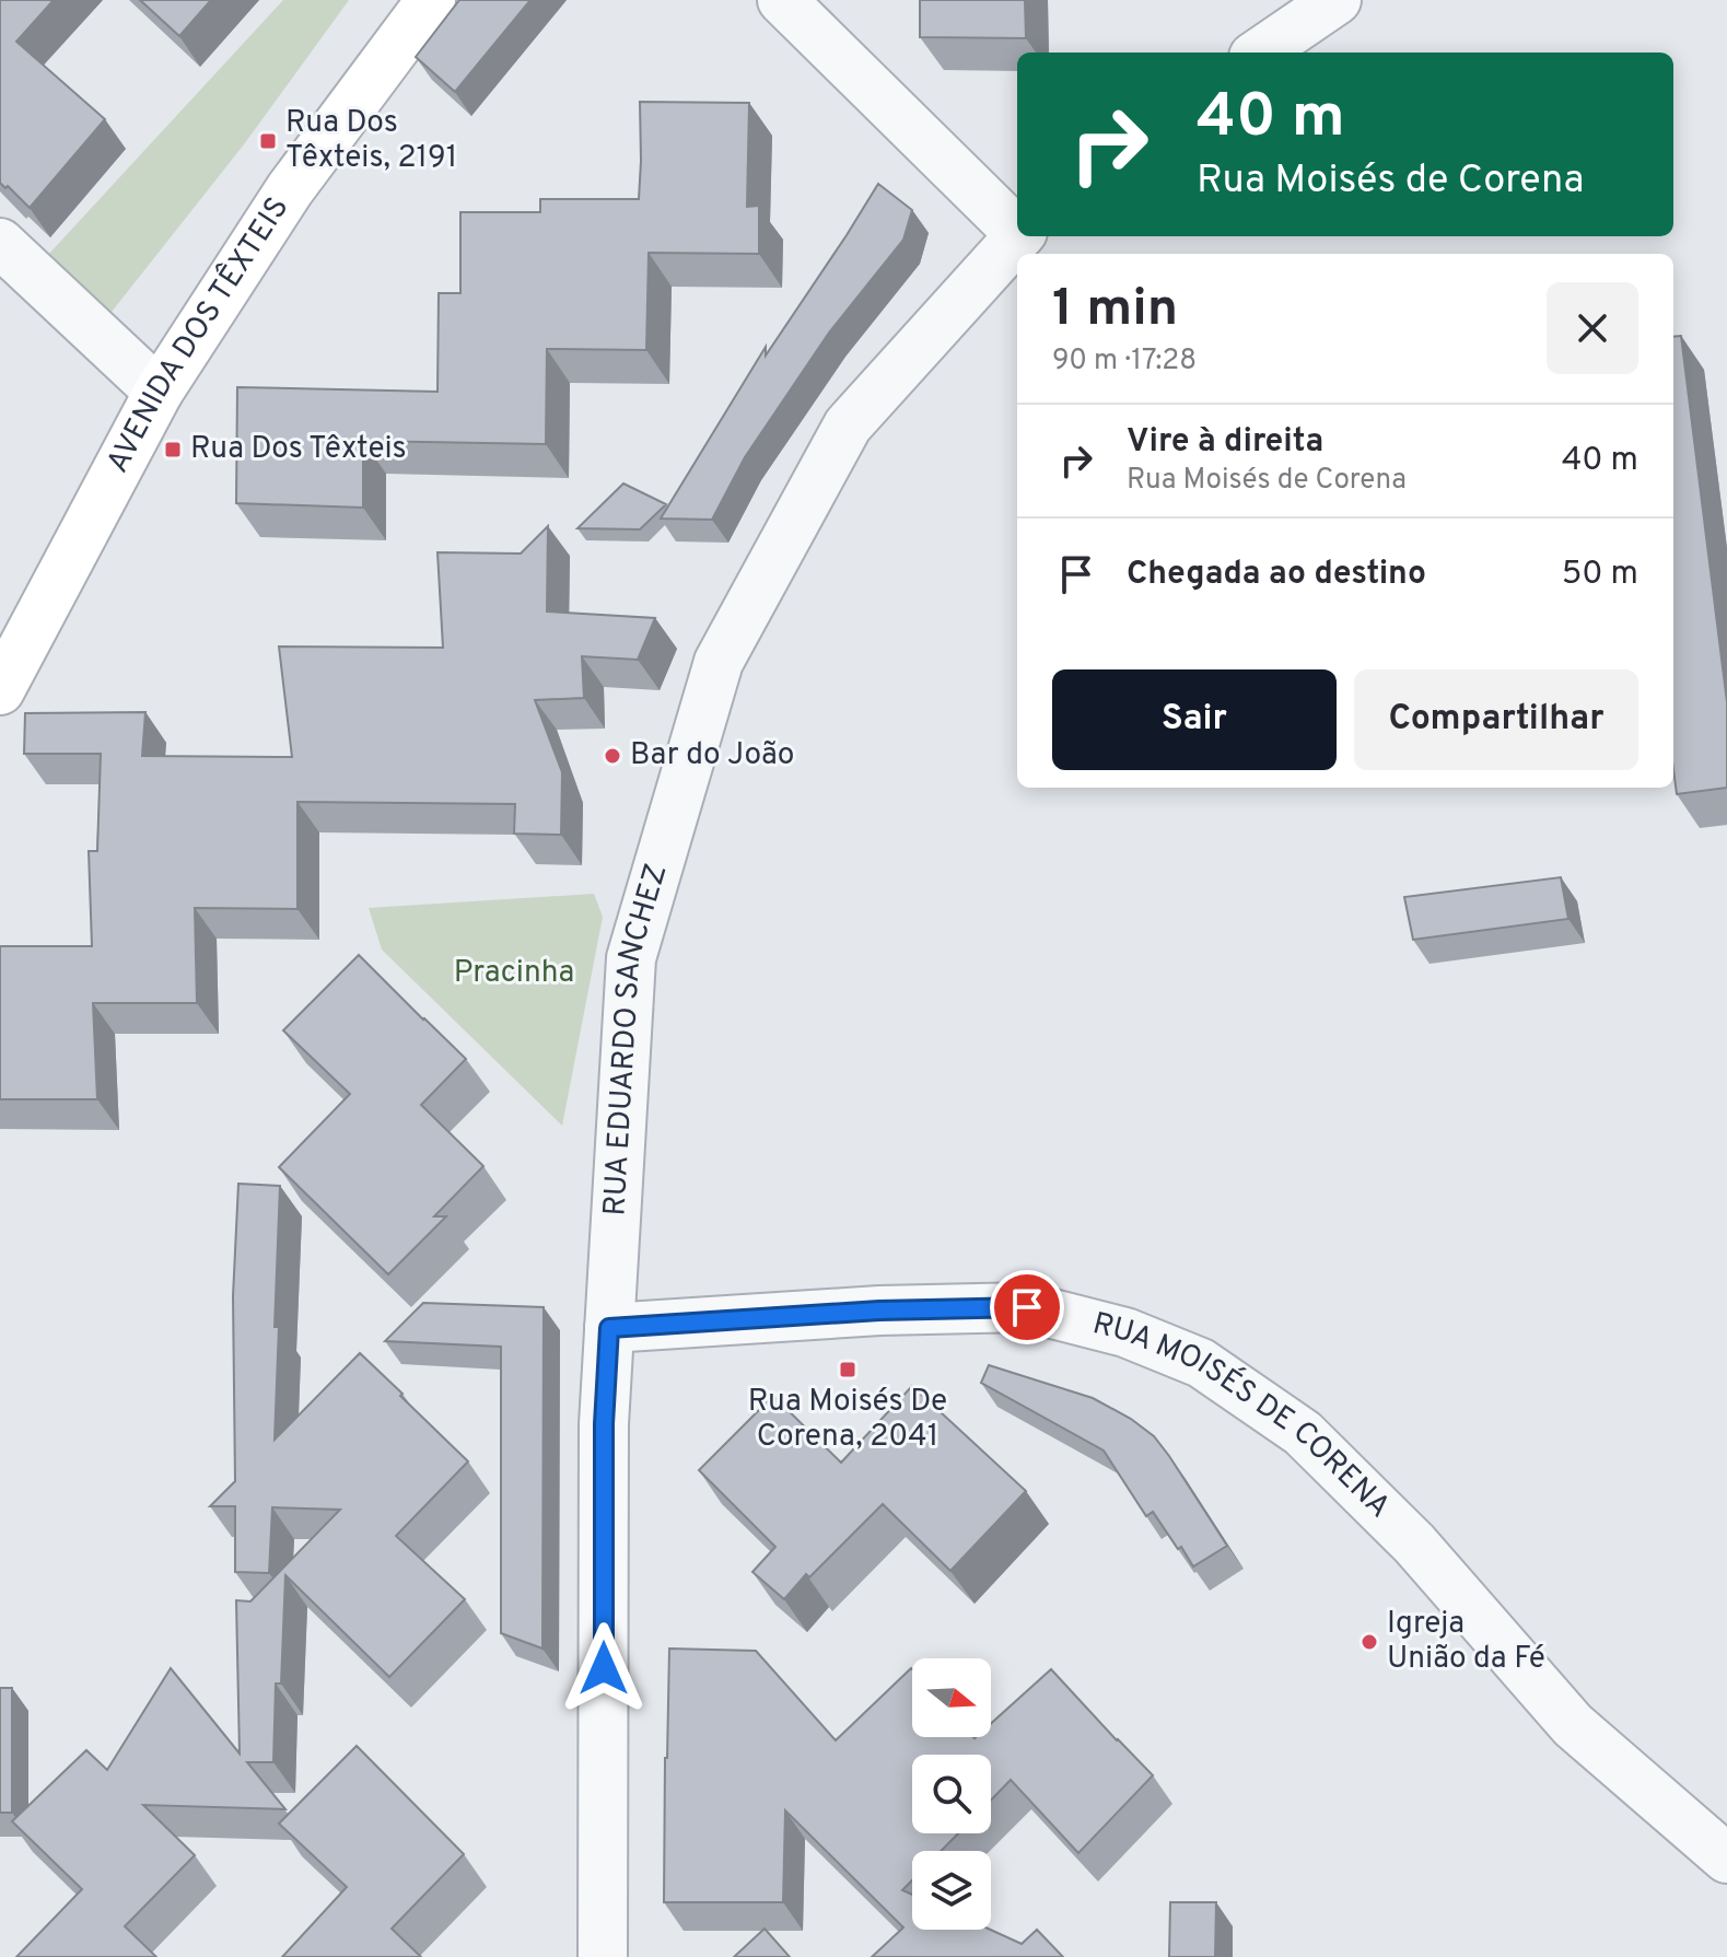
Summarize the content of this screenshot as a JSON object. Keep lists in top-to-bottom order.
{
  "streets": {
    "main road": ["AVENIDA DOS TÊXTEIS"],
    "street": ["RUA EDUARDO SANCHEZ", "RUA MOISÉS DE CORENA"]
  },
  "crossings": [
    ["RUA EDUARDO SANCHEZ", "RUA MOISÉS DE CORENA"]
  ],
  "parks": ["Pracinha"],
  "places": {
    "transit": ["Rua Dos Têxteis, 2191", "Rua Dos Têxteis", "Rua Moisés De Corena, 2041"],
    "other": ["Bar do João", "Igreja União da Fé"]
  },
  "north": "right",
  "page": {
    "turn": ["40 m", "Rua Moisés de Corena"],
    "heading": ["1 min", "90 m · 17:28"],
    "list": [
      {
        "name": "Vire à direita",
        "note": "Rua Moisés de Corena",
        "value": "40 m"
      },
      {
        "name": "Chegada ao destino",
        "value": "50 m"
      }
    ],
    "buttons": ["Sair", "Compartilhar"]
  }
}
